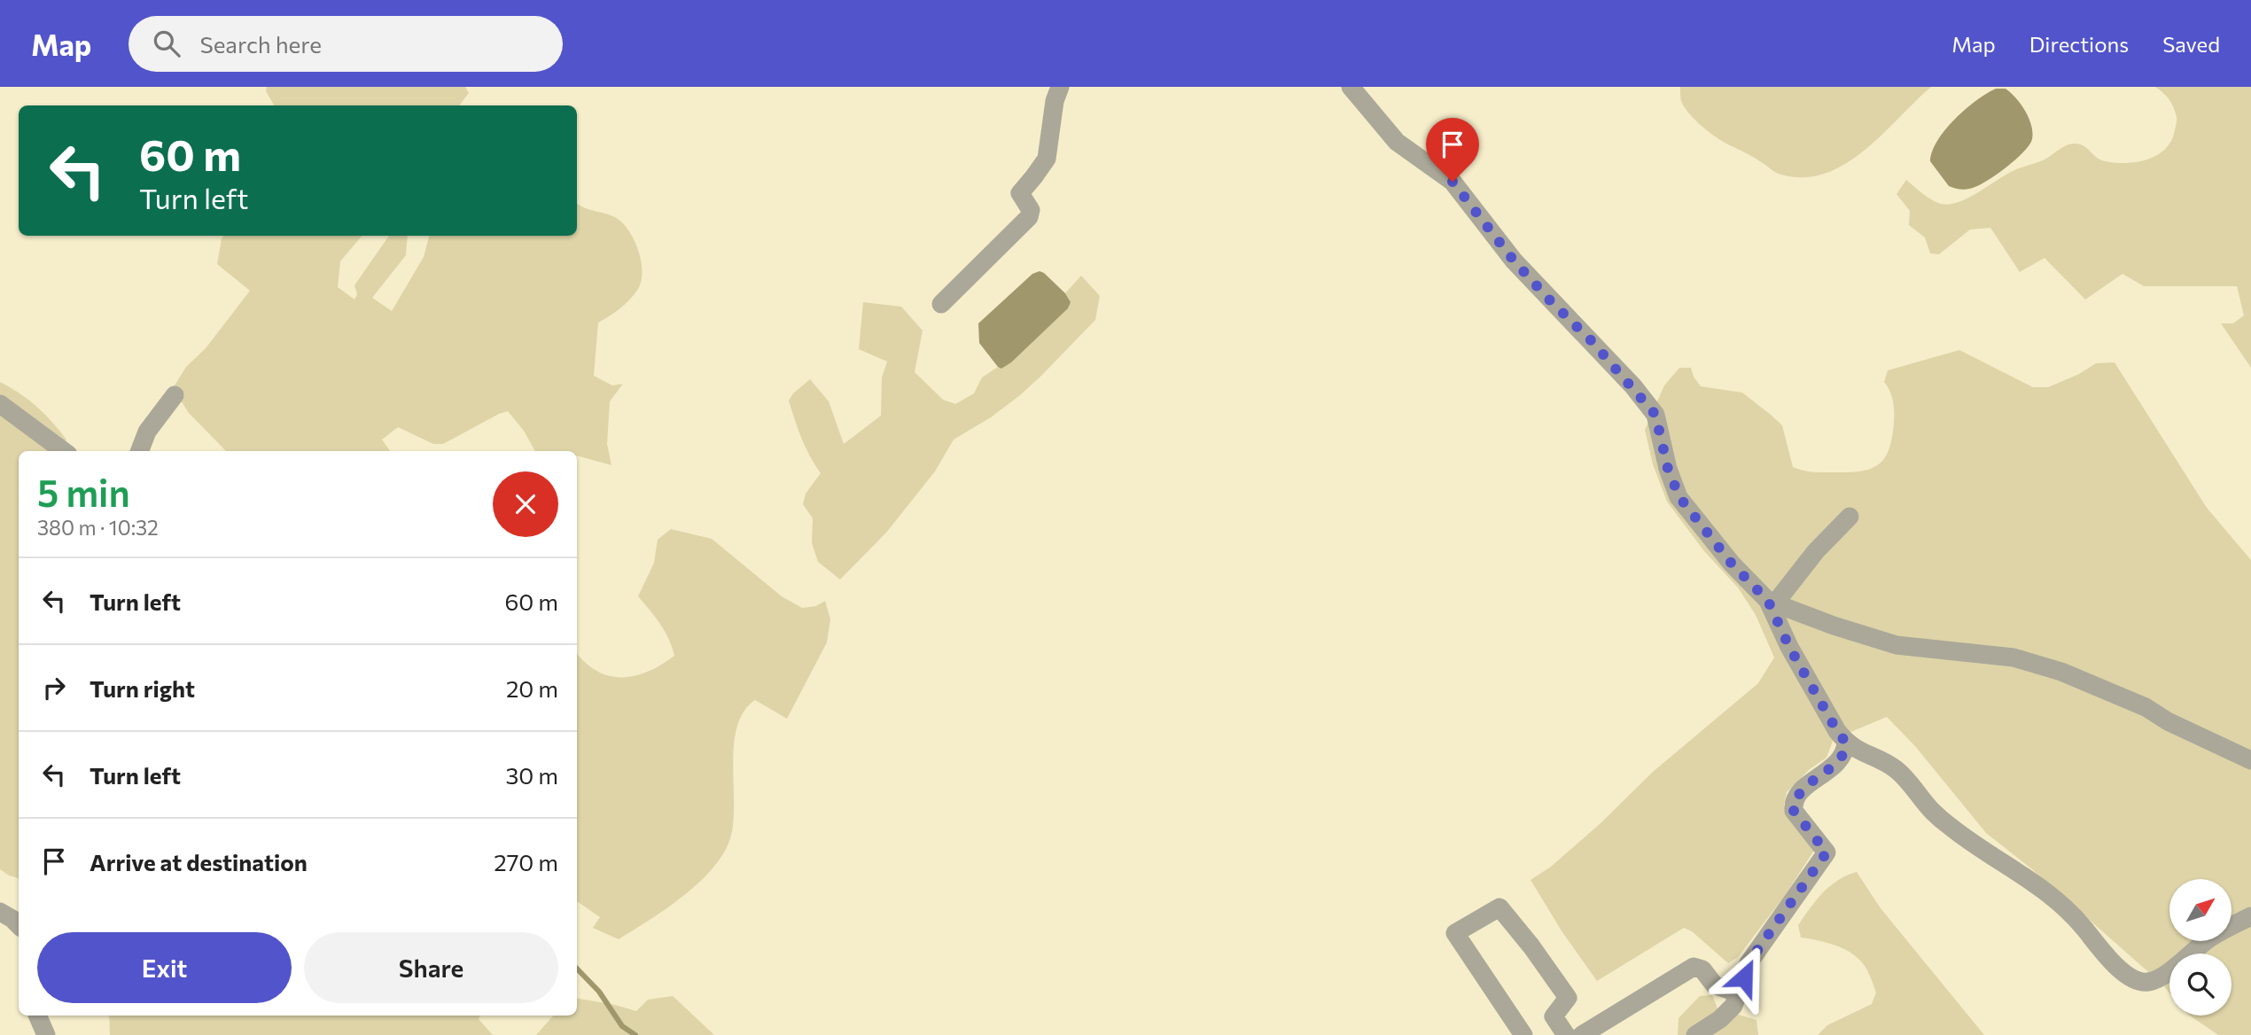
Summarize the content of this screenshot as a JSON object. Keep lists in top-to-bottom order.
{
  "north": "top right",
  "page": {
    "header": "Map",
    "search": "Search here",
    "nav": ["Map", "Directions", "Saved"],
    "turn": ["60 m", "Turn left"],
    "heading": ["5 min", "380 m · 10:32"],
    "list": [
      {
        "name": "Turn left",
        "value": "60 m"
      },
      {
        "name": "Turn right",
        "value": "20 m"
      },
      {
        "name": "Turn left",
        "value": "30 m"
      },
      {
        "name": "Arrive at destination",
        "value": "270 m"
      }
    ],
    "buttons": ["Exit", "Share"]
  }
}
